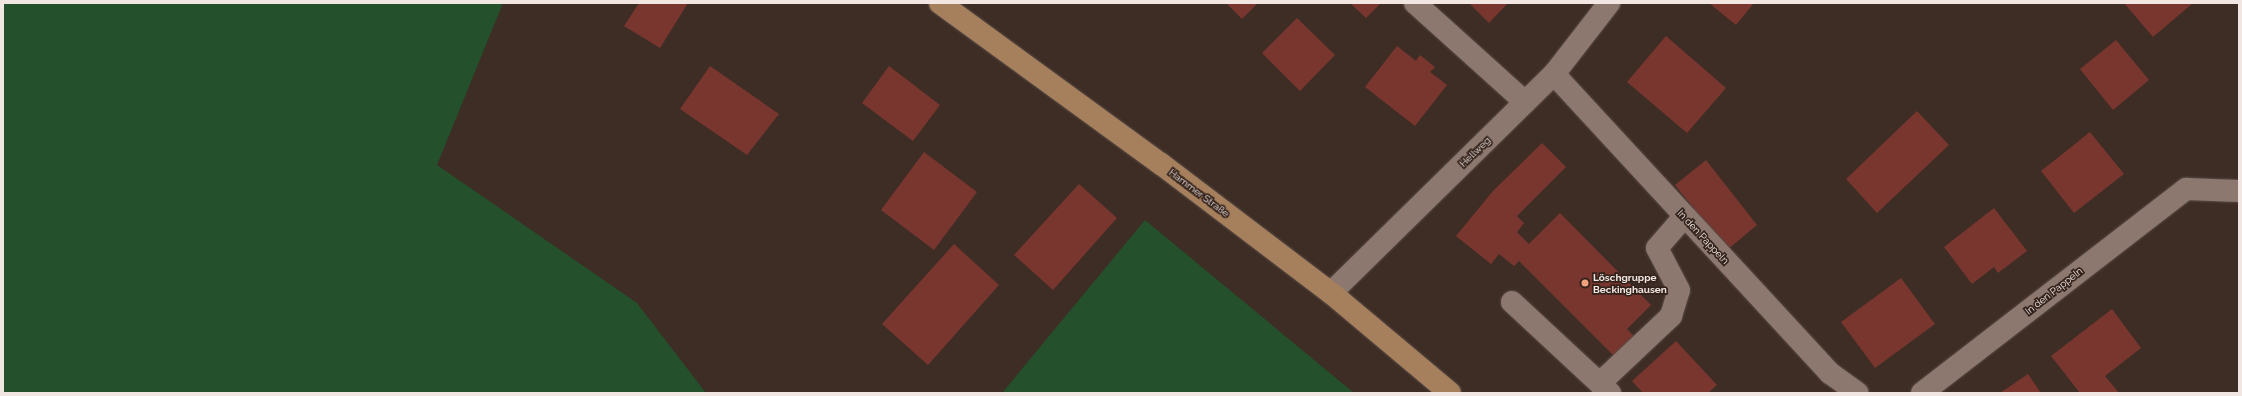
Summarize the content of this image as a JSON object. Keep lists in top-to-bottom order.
{
  "streets": {
    "main road": ["Hammer Straße"],
    "street": ["Hellweg", "In den Pappeln"]
  },
  "crossings": [
    ["Hellweg", "Hammer Straße"],
    ["Hellweg", "In den Pappeln"]
  ],
  "places": ["Löschgruppe Beckinghausen"]
}
